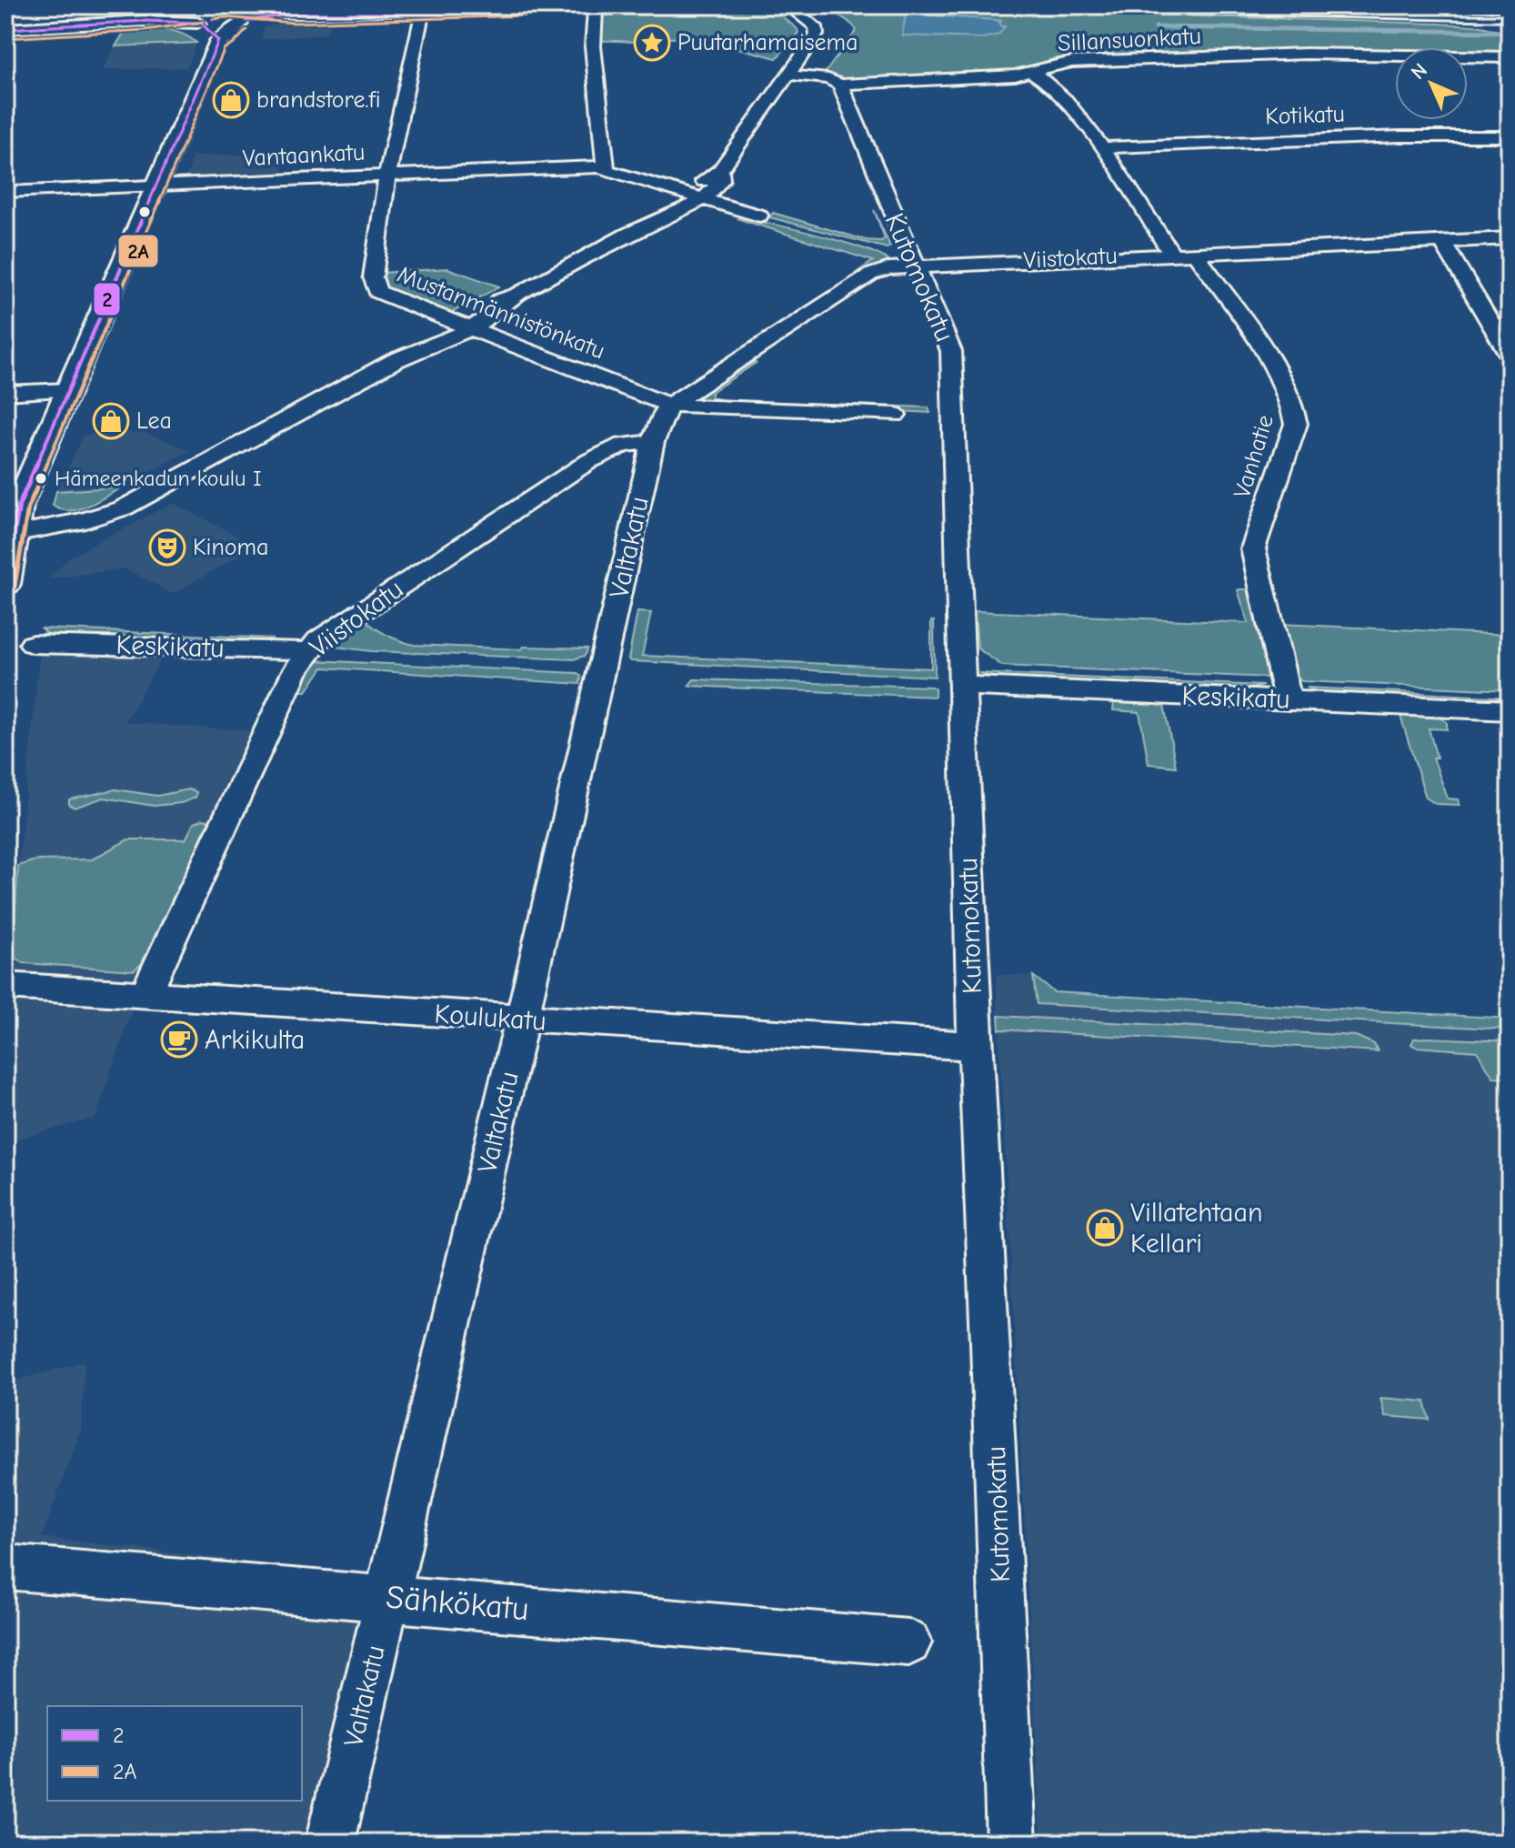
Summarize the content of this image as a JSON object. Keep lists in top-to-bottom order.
{
  "streets": {
    "street": [
      "Sillansuonkatu",
      "Kotikatu",
      "Vantaankatu",
      "Viistokatu",
      "Kutomokatu",
      "Mustanmännistönkatu",
      "Vanhatie",
      "Valtakatu",
      "Keskikatu",
      "Koulukatu",
      "Sähkökatu"
    ]
  },
  "crossings": [
    ["Sillansuonkatu", "Kutomokatu"],
    ["Vantaankatu", "Mustanmännistönkatu"],
    ["Viistokatu", "Kutomokatu"],
    ["Viistokatu", "Mustanmännistönkatu"],
    ["Viistokatu", "Vanhatie"],
    ["Viistokatu", "Valtakatu"],
    ["Viistokatu", "Keskikatu"],
    ["Viistokatu", "Koulukatu"],
    ["Kutomokatu", "Keskikatu"],
    ["Kutomokatu", "Koulukatu"],
    ["Mustanmännistönkatu", "Valtakatu"],
    ["Vanhatie", "Keskikatu"],
    ["Valtakatu", "Koulukatu"],
    ["Valtakatu", "Sähkökatu"]
  ],
  "places": {
    "place": ["Puutarhamaisema"],
    "shop": ["brandstore.fi", "Lea", "Villatehtaan Kellari"],
    "other": ["Hämeenkadun koulu I"],
    "theatre": ["Kinoma"],
    "cafe": ["Arkikulta"]
  },
  "lines": ["transit line 2", "transit line 2A"],
  "legend": ["2", "2A"],
  "north": "top left"
}
